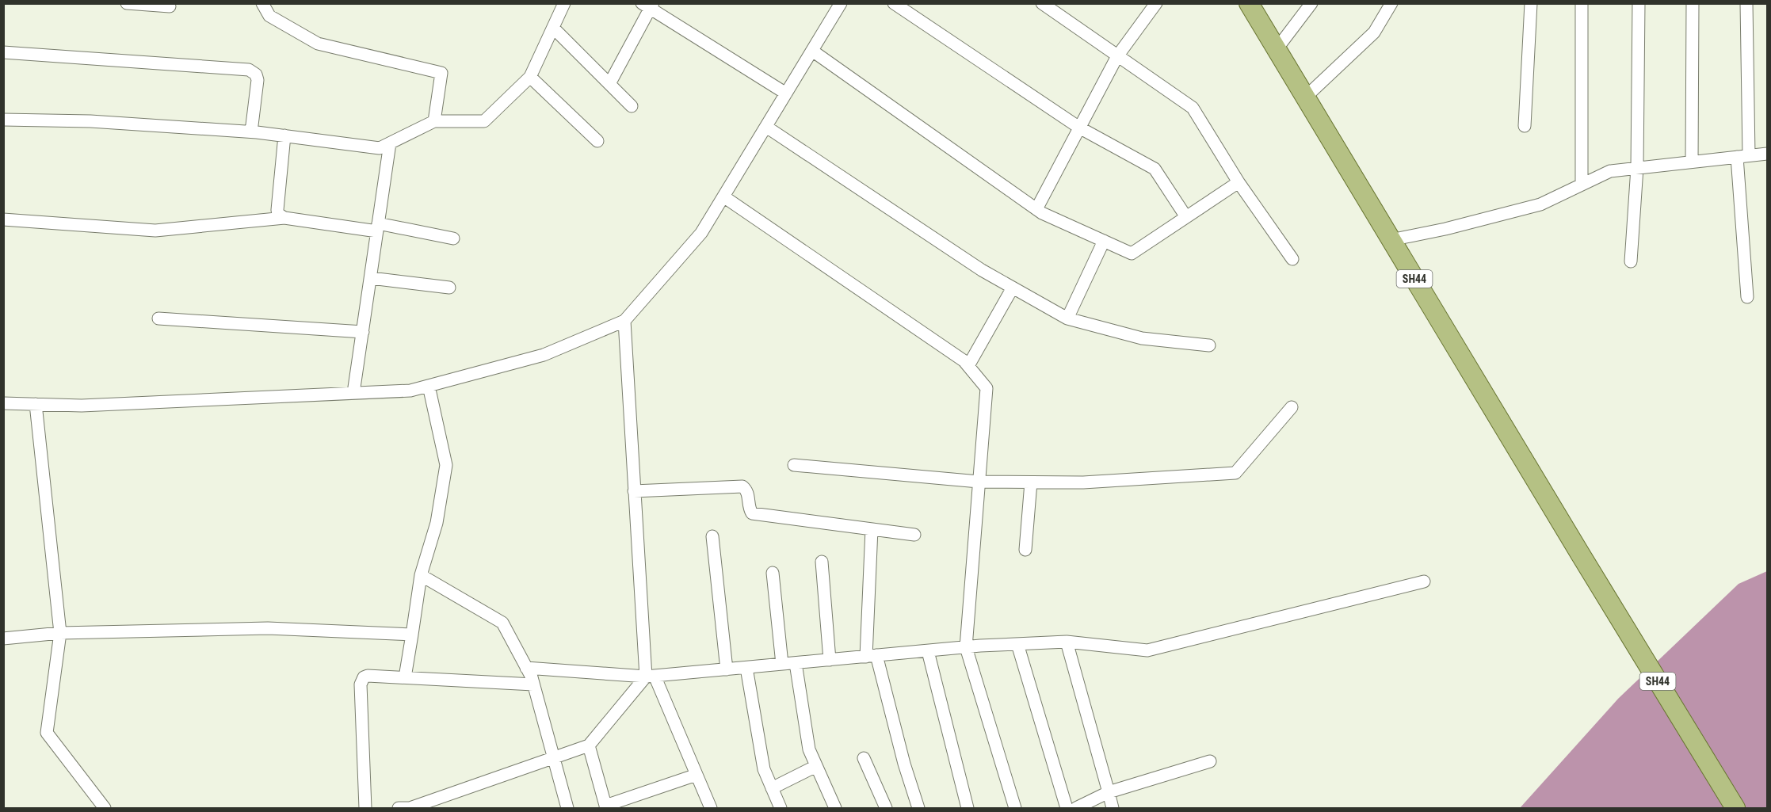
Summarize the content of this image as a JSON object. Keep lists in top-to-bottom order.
{
  "streets": {
    "main road": ["SH44"]
  }
}
